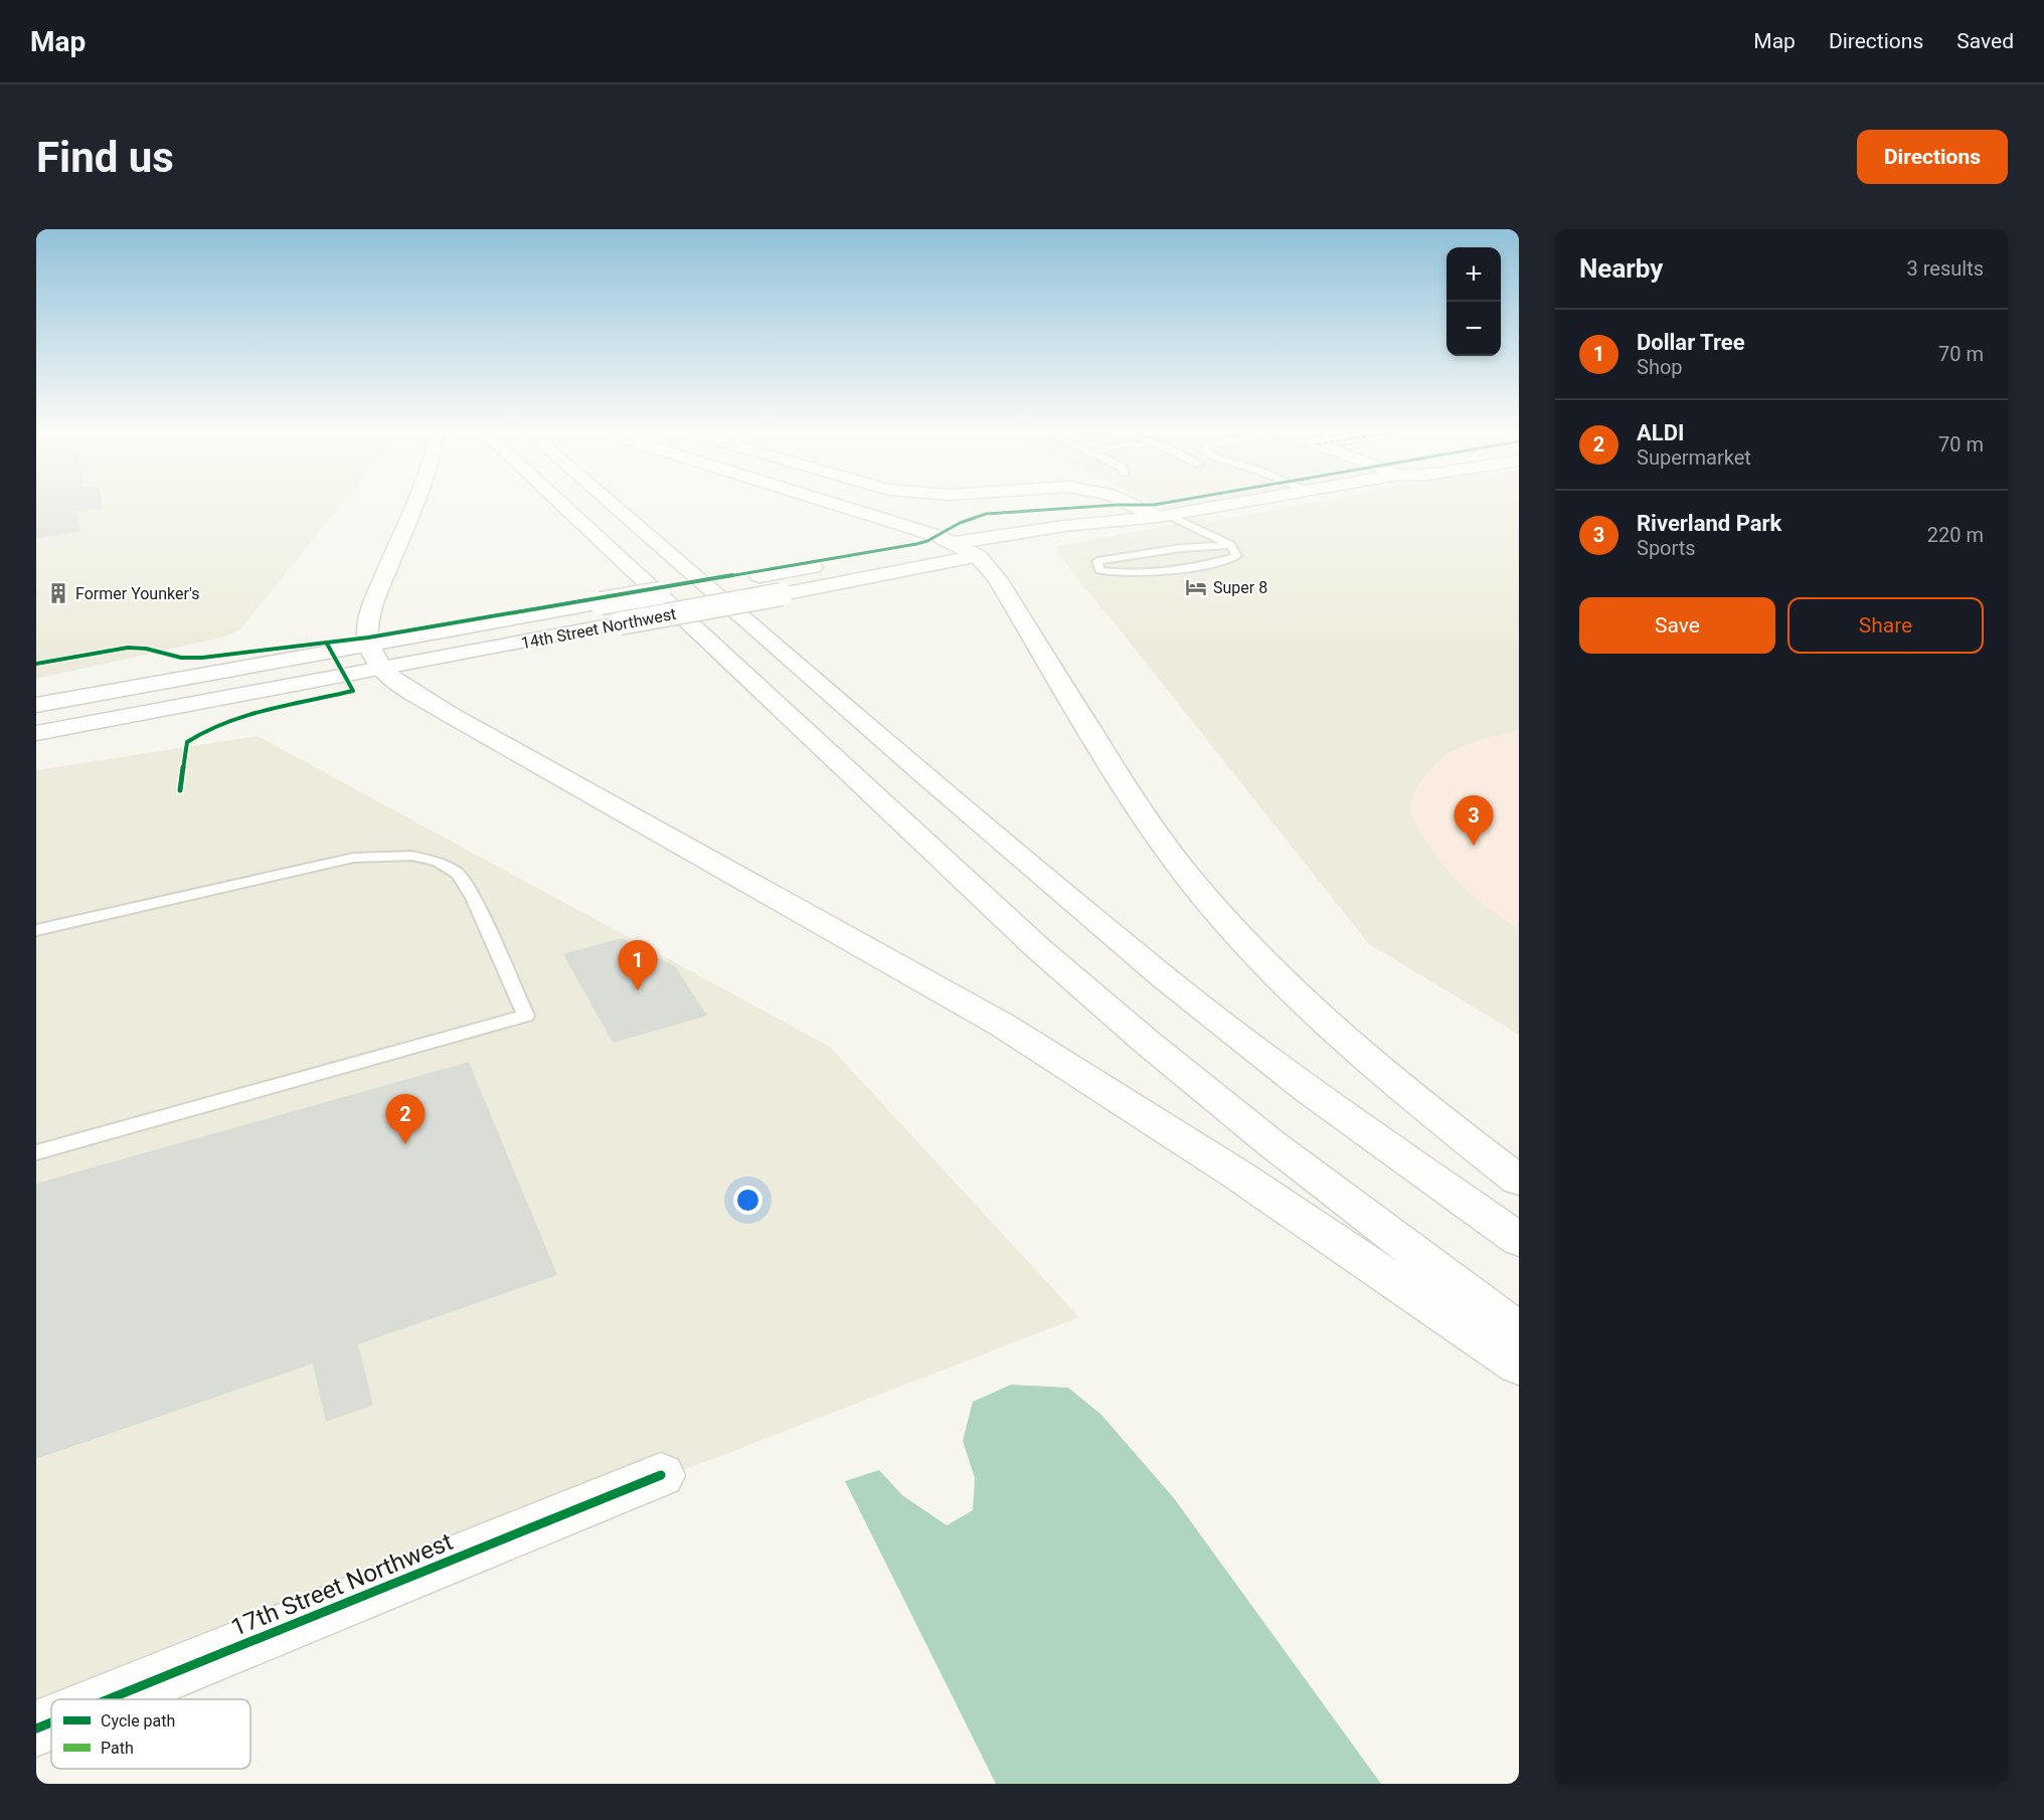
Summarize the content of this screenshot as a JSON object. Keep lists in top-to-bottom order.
{
  "streets": {
    "main road": ["14th Street Northwest", "17th Street Northwest"]
  },
  "places": {
    "hotel": ["Super 8"],
    "building": ["Former Younker's"]
  },
  "legend": ["Cycle path", "Path"],
  "page": {
    "header": "Map",
    "nav": ["Map", "Directions", "Saved"],
    "buttons": [
      "Directions",
      ["Save", "Share"]
    ],
    "title": "Find us",
    "heading": ["Nearby", "3 results"],
    "map_buttons": ["+", "−"],
    "list": [
      {
        "mark": "1",
        "name": "Dollar Tree",
        "note": "Shop",
        "value": "70 m"
      },
      {
        "mark": "2",
        "name": "ALDI",
        "note": "Supermarket",
        "value": "70 m"
      },
      {
        "mark": "3",
        "name": "Riverland Park",
        "note": "Sports",
        "value": "220 m"
      }
    ],
    "pins": ["3", "1", "2"]
  }
}
